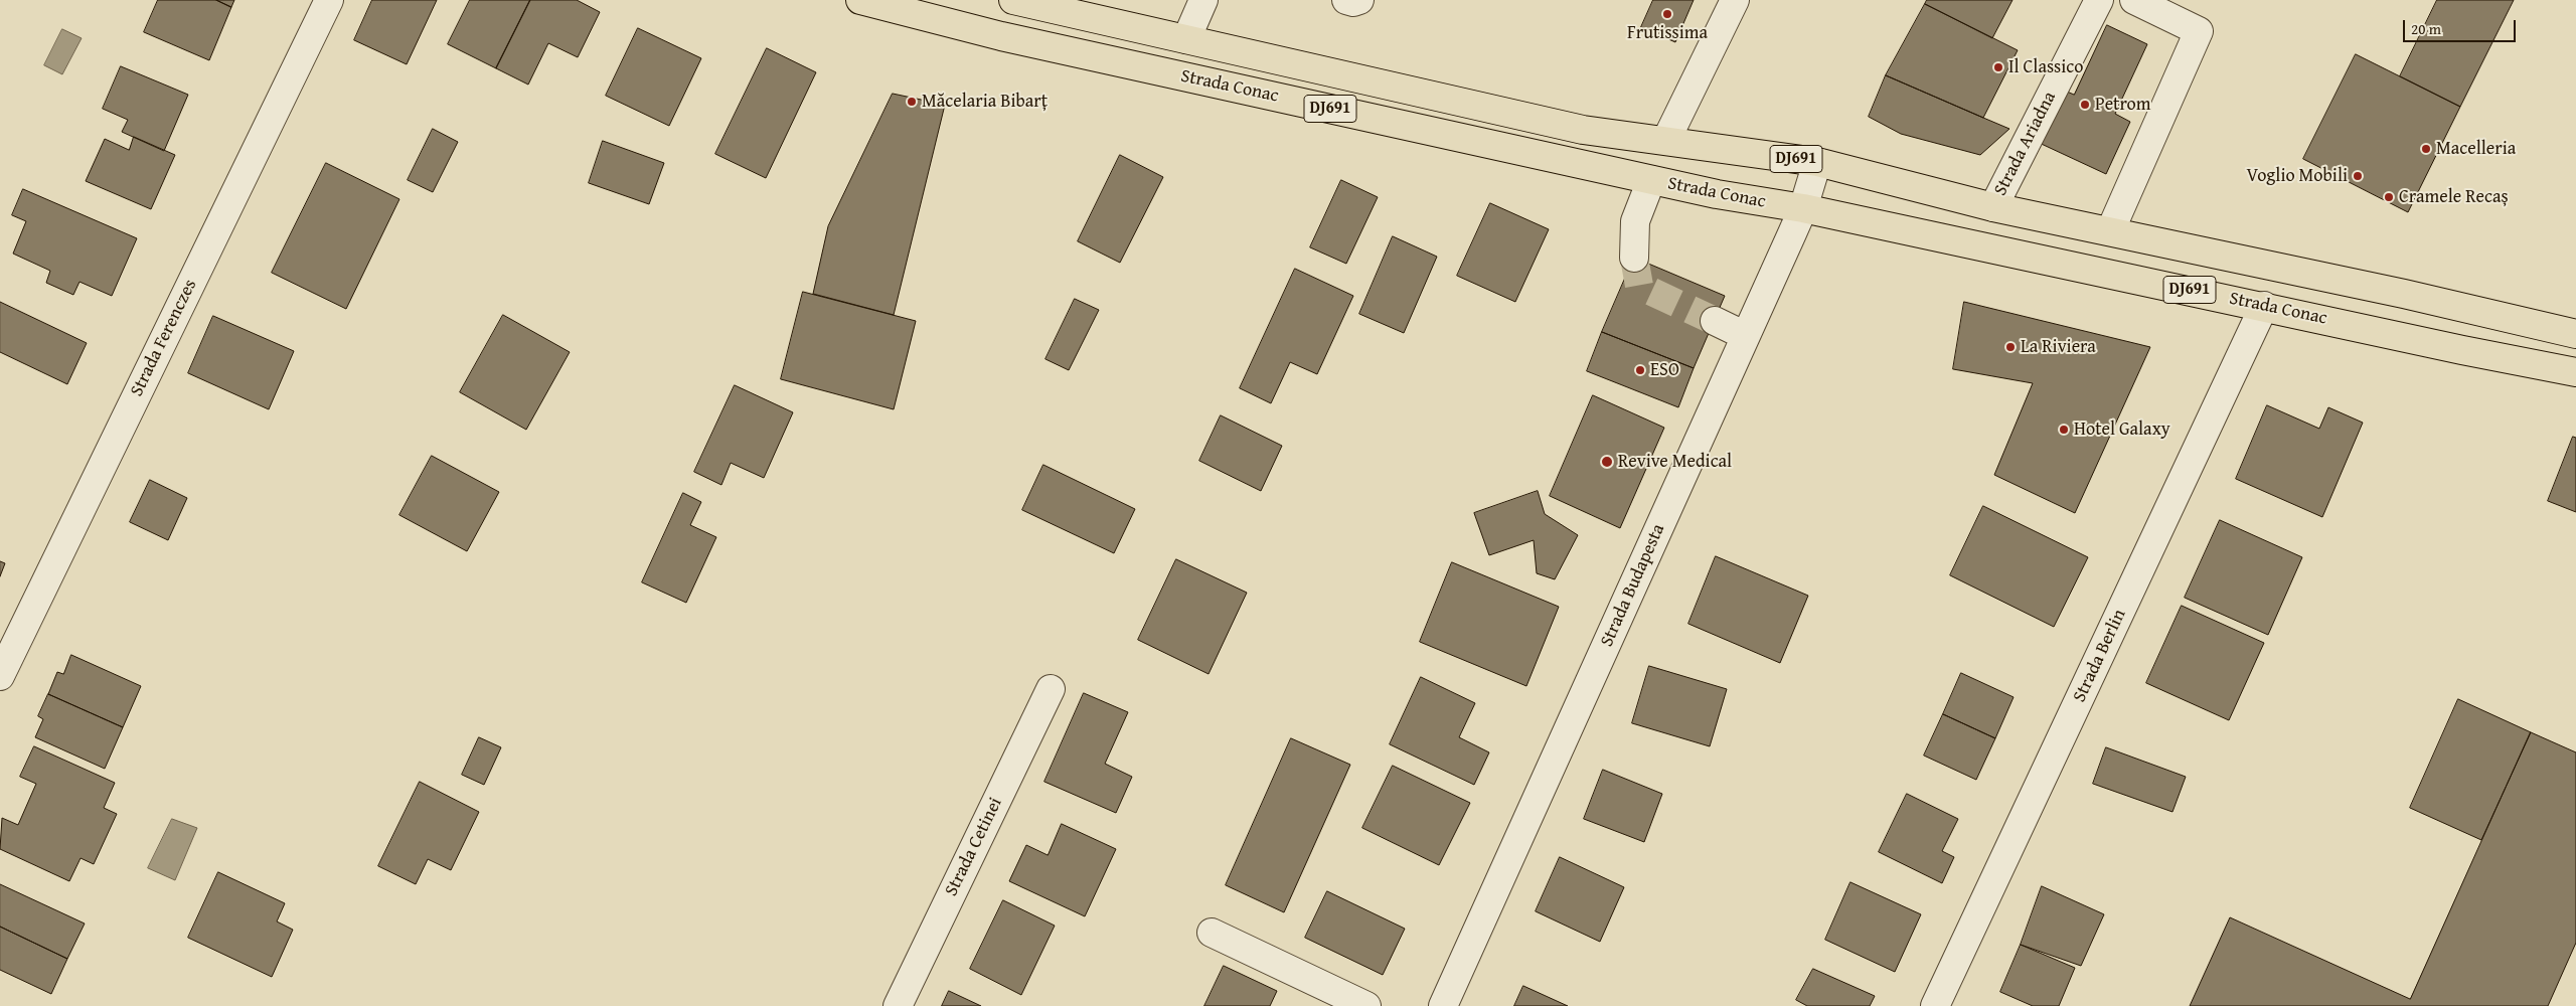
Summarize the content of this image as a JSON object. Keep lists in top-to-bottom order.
{
  "streets": {
    "main road": ["Strada Conac", "DJ691"],
    "street": [
      "Strada Ariadna",
      "Strada Ferenczes",
      "Strada Budapesta",
      "Strada Berlin",
      "Strada Cetinei"
    ]
  },
  "crossings": [
    ["Strada Conac", "Strada Ariadna"],
    ["Strada Conac", "Strada Budapesta"],
    ["Strada Conac", "Strada Berlin"]
  ],
  "places": [
    "Frutissima",
    "Il Classico",
    "Măcelaria Bibarț",
    "Petrom",
    "Macelleria",
    "Voglio Mobili",
    "Cramele Recaș",
    "La Riviera",
    "ESO",
    "Hotel Galaxy",
    "Revive Medical"
  ],
  "scale_bar": "20 m"
}
